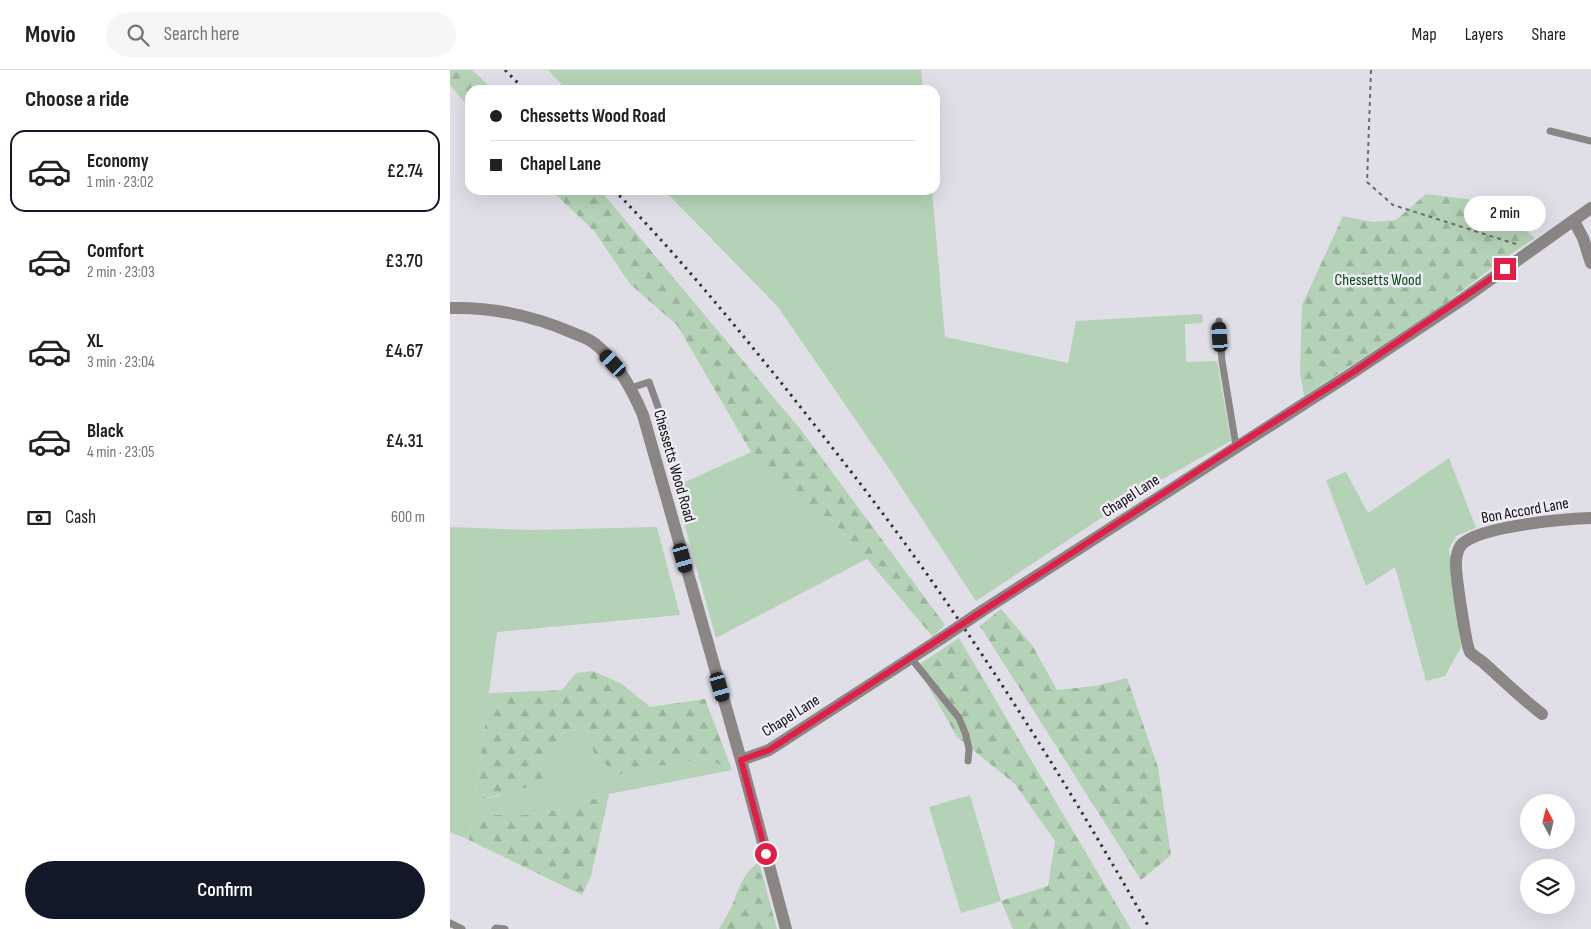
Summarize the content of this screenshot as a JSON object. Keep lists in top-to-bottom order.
{
  "streets": {
    "street": ["Chessetts Wood Road", "Chapel Lane", "Bon Accord Lane"]
  },
  "crossings": [
    ["Chessetts Wood Road", "Chapel Lane"]
  ],
  "parks": ["Chessetts Wood"],
  "north": "top",
  "page": {
    "header": "Movio",
    "search": "Search here",
    "nav": ["Map", "Layers", "Share"],
    "heading": "Choose a ride",
    "banner": ["Chessetts Wood Road", "Chapel Lane"],
    "list": [
      {
        "name": "Economy",
        "note": "1 min · 23:02",
        "value": "£2.74"
      },
      {
        "name": "Comfort",
        "note": "2 min · 23:03",
        "value": "£3.70"
      },
      {
        "name": "XL",
        "note": "3 min · 23:04",
        "value": "£4.67"
      },
      {
        "name": "Black",
        "note": "4 min · 23:05",
        "value": "£4.31"
      }
    ],
    "bubble": "2 min",
    "pay": ["Cash", "600 m"],
    "buttons": "Confirm"
  }
}
